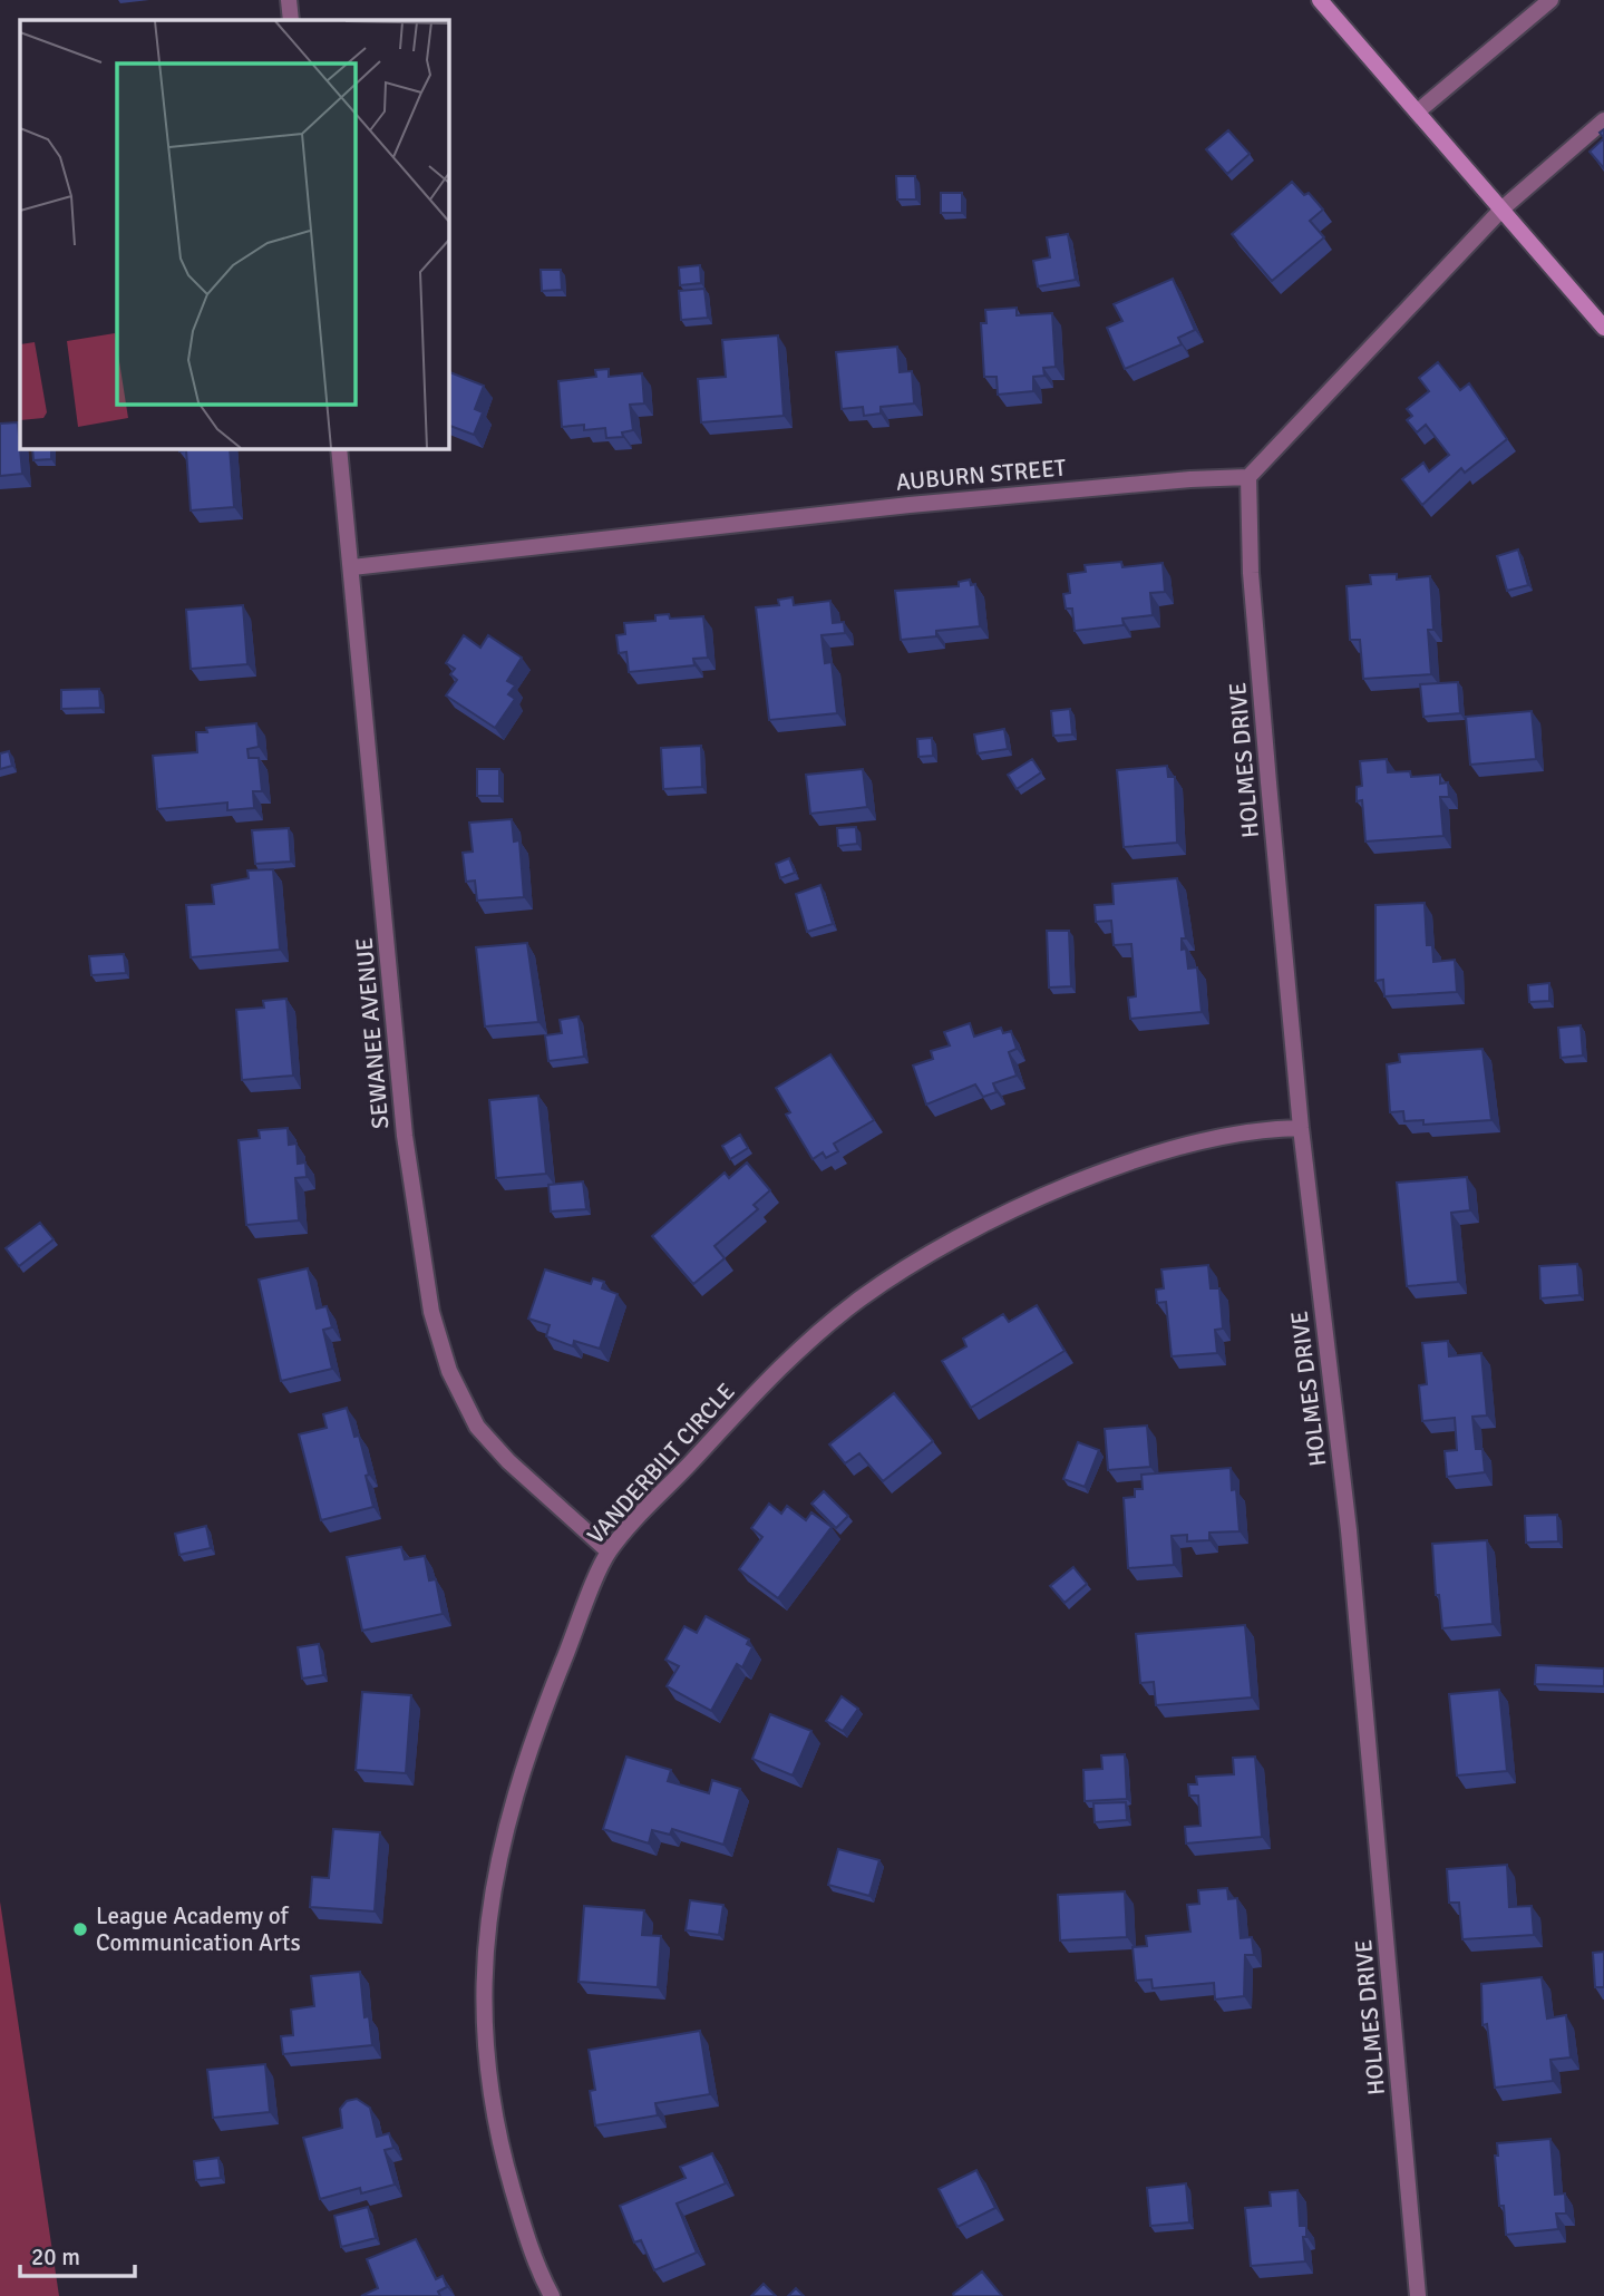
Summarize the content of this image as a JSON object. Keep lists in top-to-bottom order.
{
  "streets": {
    "street": [
      "AUBURN STREET",
      "HOLMES DRIVE",
      "SEWANEE AVENUE",
      "VANDERBILT CIRCLE"
    ]
  },
  "crossings": [
    ["AUBURN STREET", "HOLMES DRIVE"],
    ["AUBURN STREET", "SEWANEE AVENUE"],
    ["HOLMES DRIVE", "VANDERBILT CIRCLE"],
    ["SEWANEE AVENUE", "VANDERBILT CIRCLE"]
  ],
  "places": ["League Academy of Communication Arts"],
  "scale_bar": "20 m"
}
